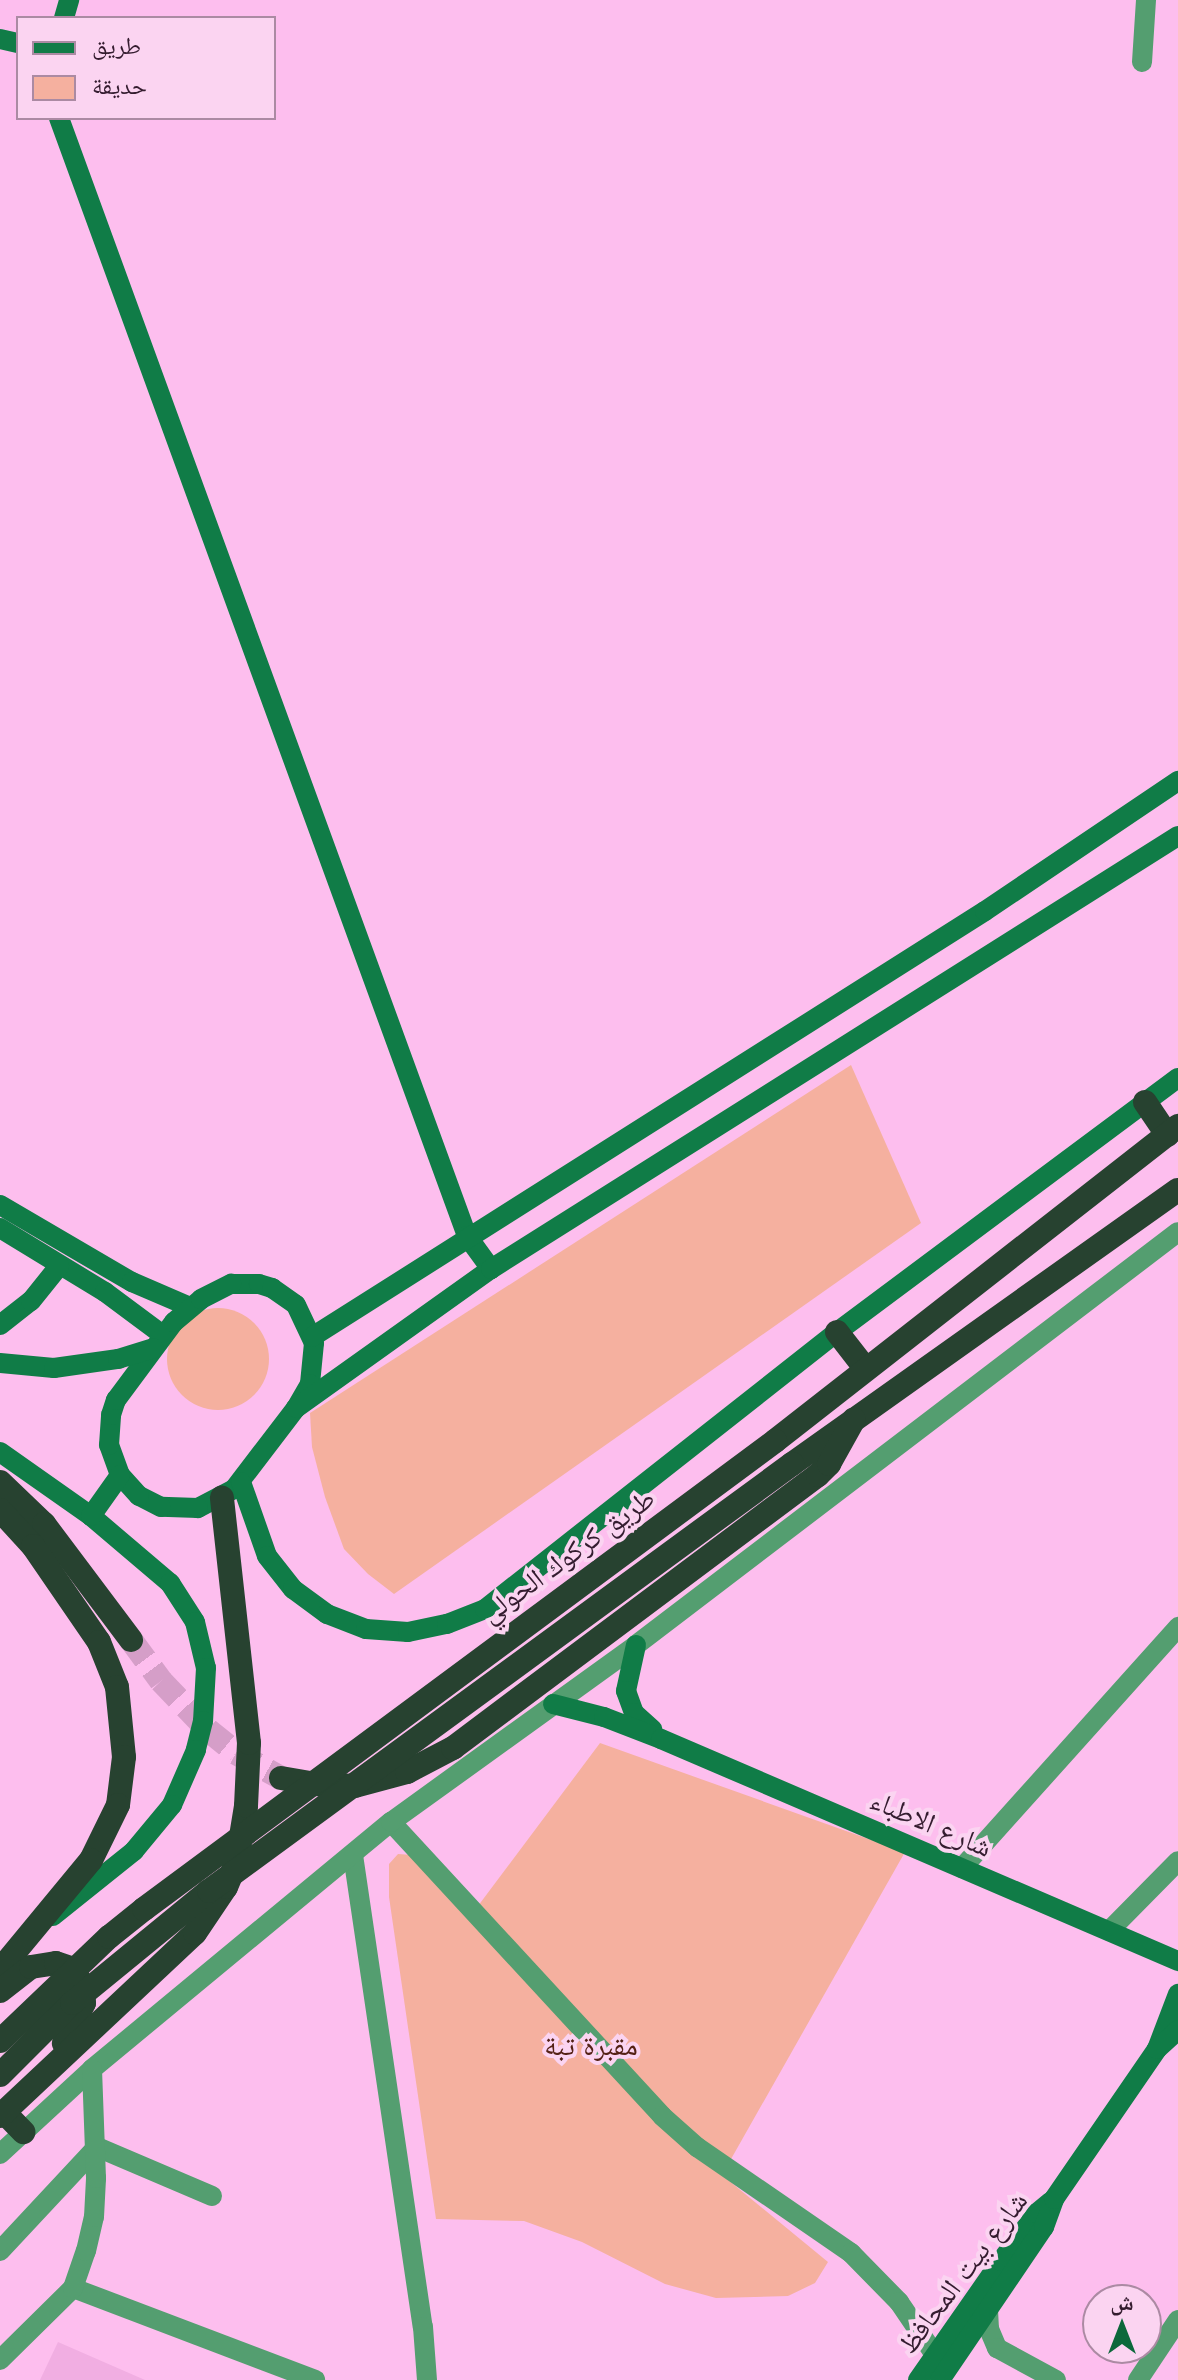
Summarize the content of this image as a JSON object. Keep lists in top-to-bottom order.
{
  "streets": {
    "highway": ["طريق كركوك الحولي"],
    "main road": ["شارع الاطباء", "شارع بيت المحافظ"]
  },
  "parks": ["مقبرة تبة"],
  "legend": ["طريق", "حديقة"],
  "north": "top"
}
